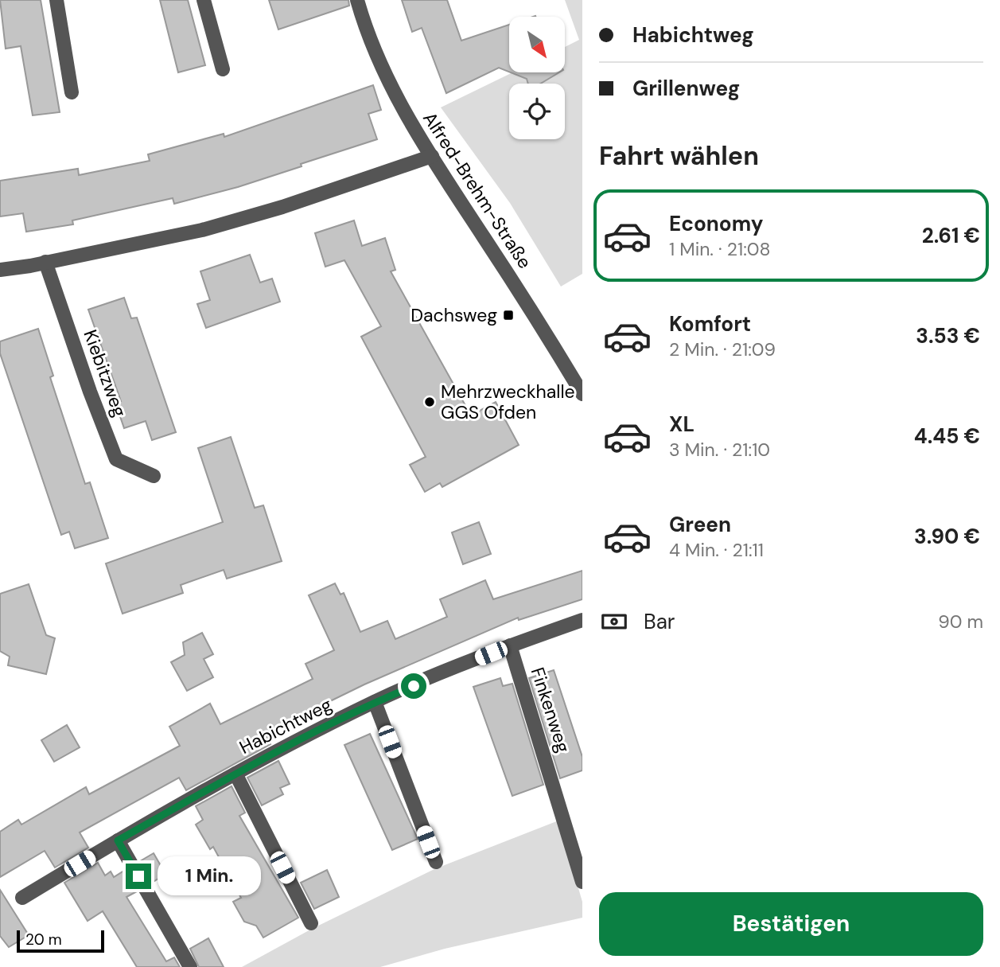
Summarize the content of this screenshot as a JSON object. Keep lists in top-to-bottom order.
{
  "streets": {
    "street": [
      "Alfred-Brehm-Straße",
      "Kiebitzweg",
      "Finkenweg",
      "Habichtweg"
    ]
  },
  "crossings": [
    ["Finkenweg", "Habichtweg"]
  ],
  "places": {
    "transit": ["Dachsweg"],
    "other": ["Mehrzweckhalle GGS Ofden"]
  },
  "scale_bar": "20 m",
  "north": "bottom right",
  "page": {
    "banner": ["Habichtweg", "Grillenweg"],
    "heading": "Fahrt wählen",
    "list": [
      {
        "name": "Economy",
        "note": "1 Min. · 21:08",
        "value": "2.61 €"
      },
      {
        "name": "Komfort",
        "note": "2 Min. · 21:09",
        "value": "3.53 €"
      },
      {
        "name": "XL",
        "note": "3 Min. · 21:10",
        "value": "4.45 €"
      },
      {
        "name": "Green",
        "note": "4 Min. · 21:11",
        "value": "3.90 €"
      }
    ],
    "pay": ["Bar", "90 m"],
    "bubble": "1 Min.",
    "buttons": "Bestätigen",
    "scale": "20 m"
  }
}
